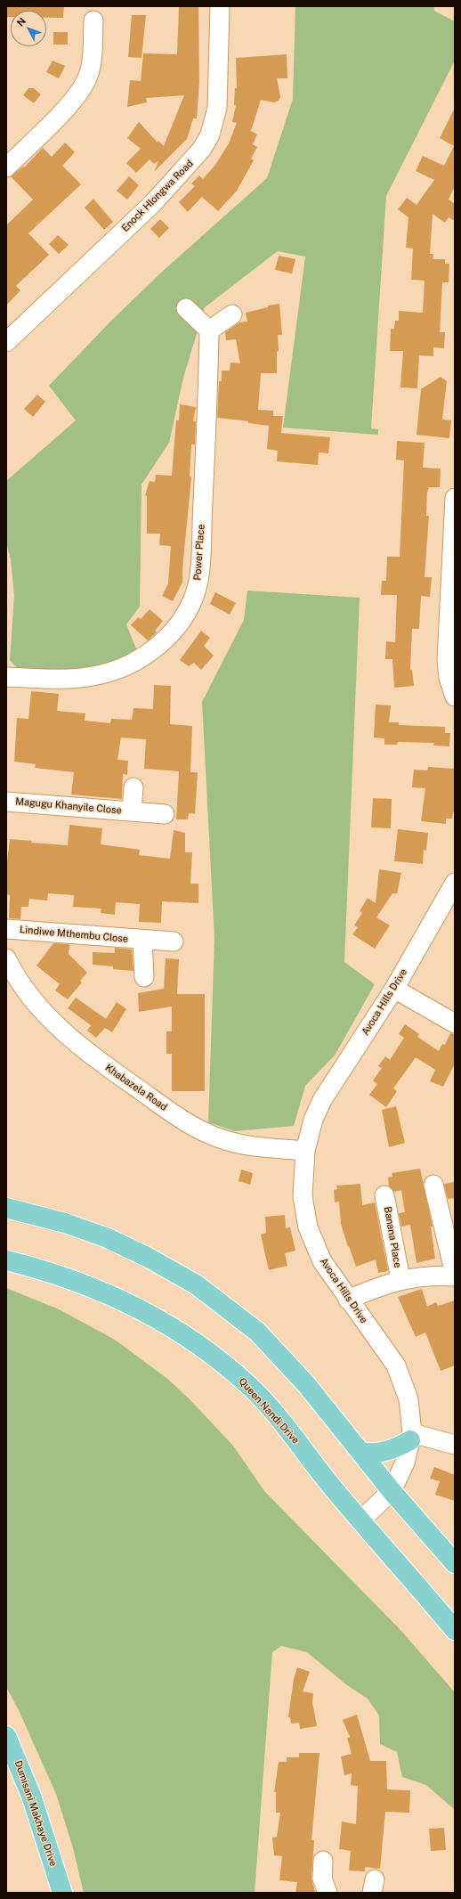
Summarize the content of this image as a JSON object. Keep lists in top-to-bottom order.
{
  "streets": {
    "main road": ["Queen Nandi Drive", "Dumisani Makhaye Drive"],
    "street": [
      "Enock Hlongwa Road",
      "Power Place",
      "Magugu Khanyile Close",
      "Lindiwe Mthembu Close",
      "Avoca Hills Drive",
      "Khabazela Road",
      "Banana Place"
    ]
  },
  "crossings": [
    ["Avoca Hills Drive", "Khabazela Road"],
    ["Avoca Hills Drive", "Queen Nandi Drive"]
  ],
  "north": "top left"
}
